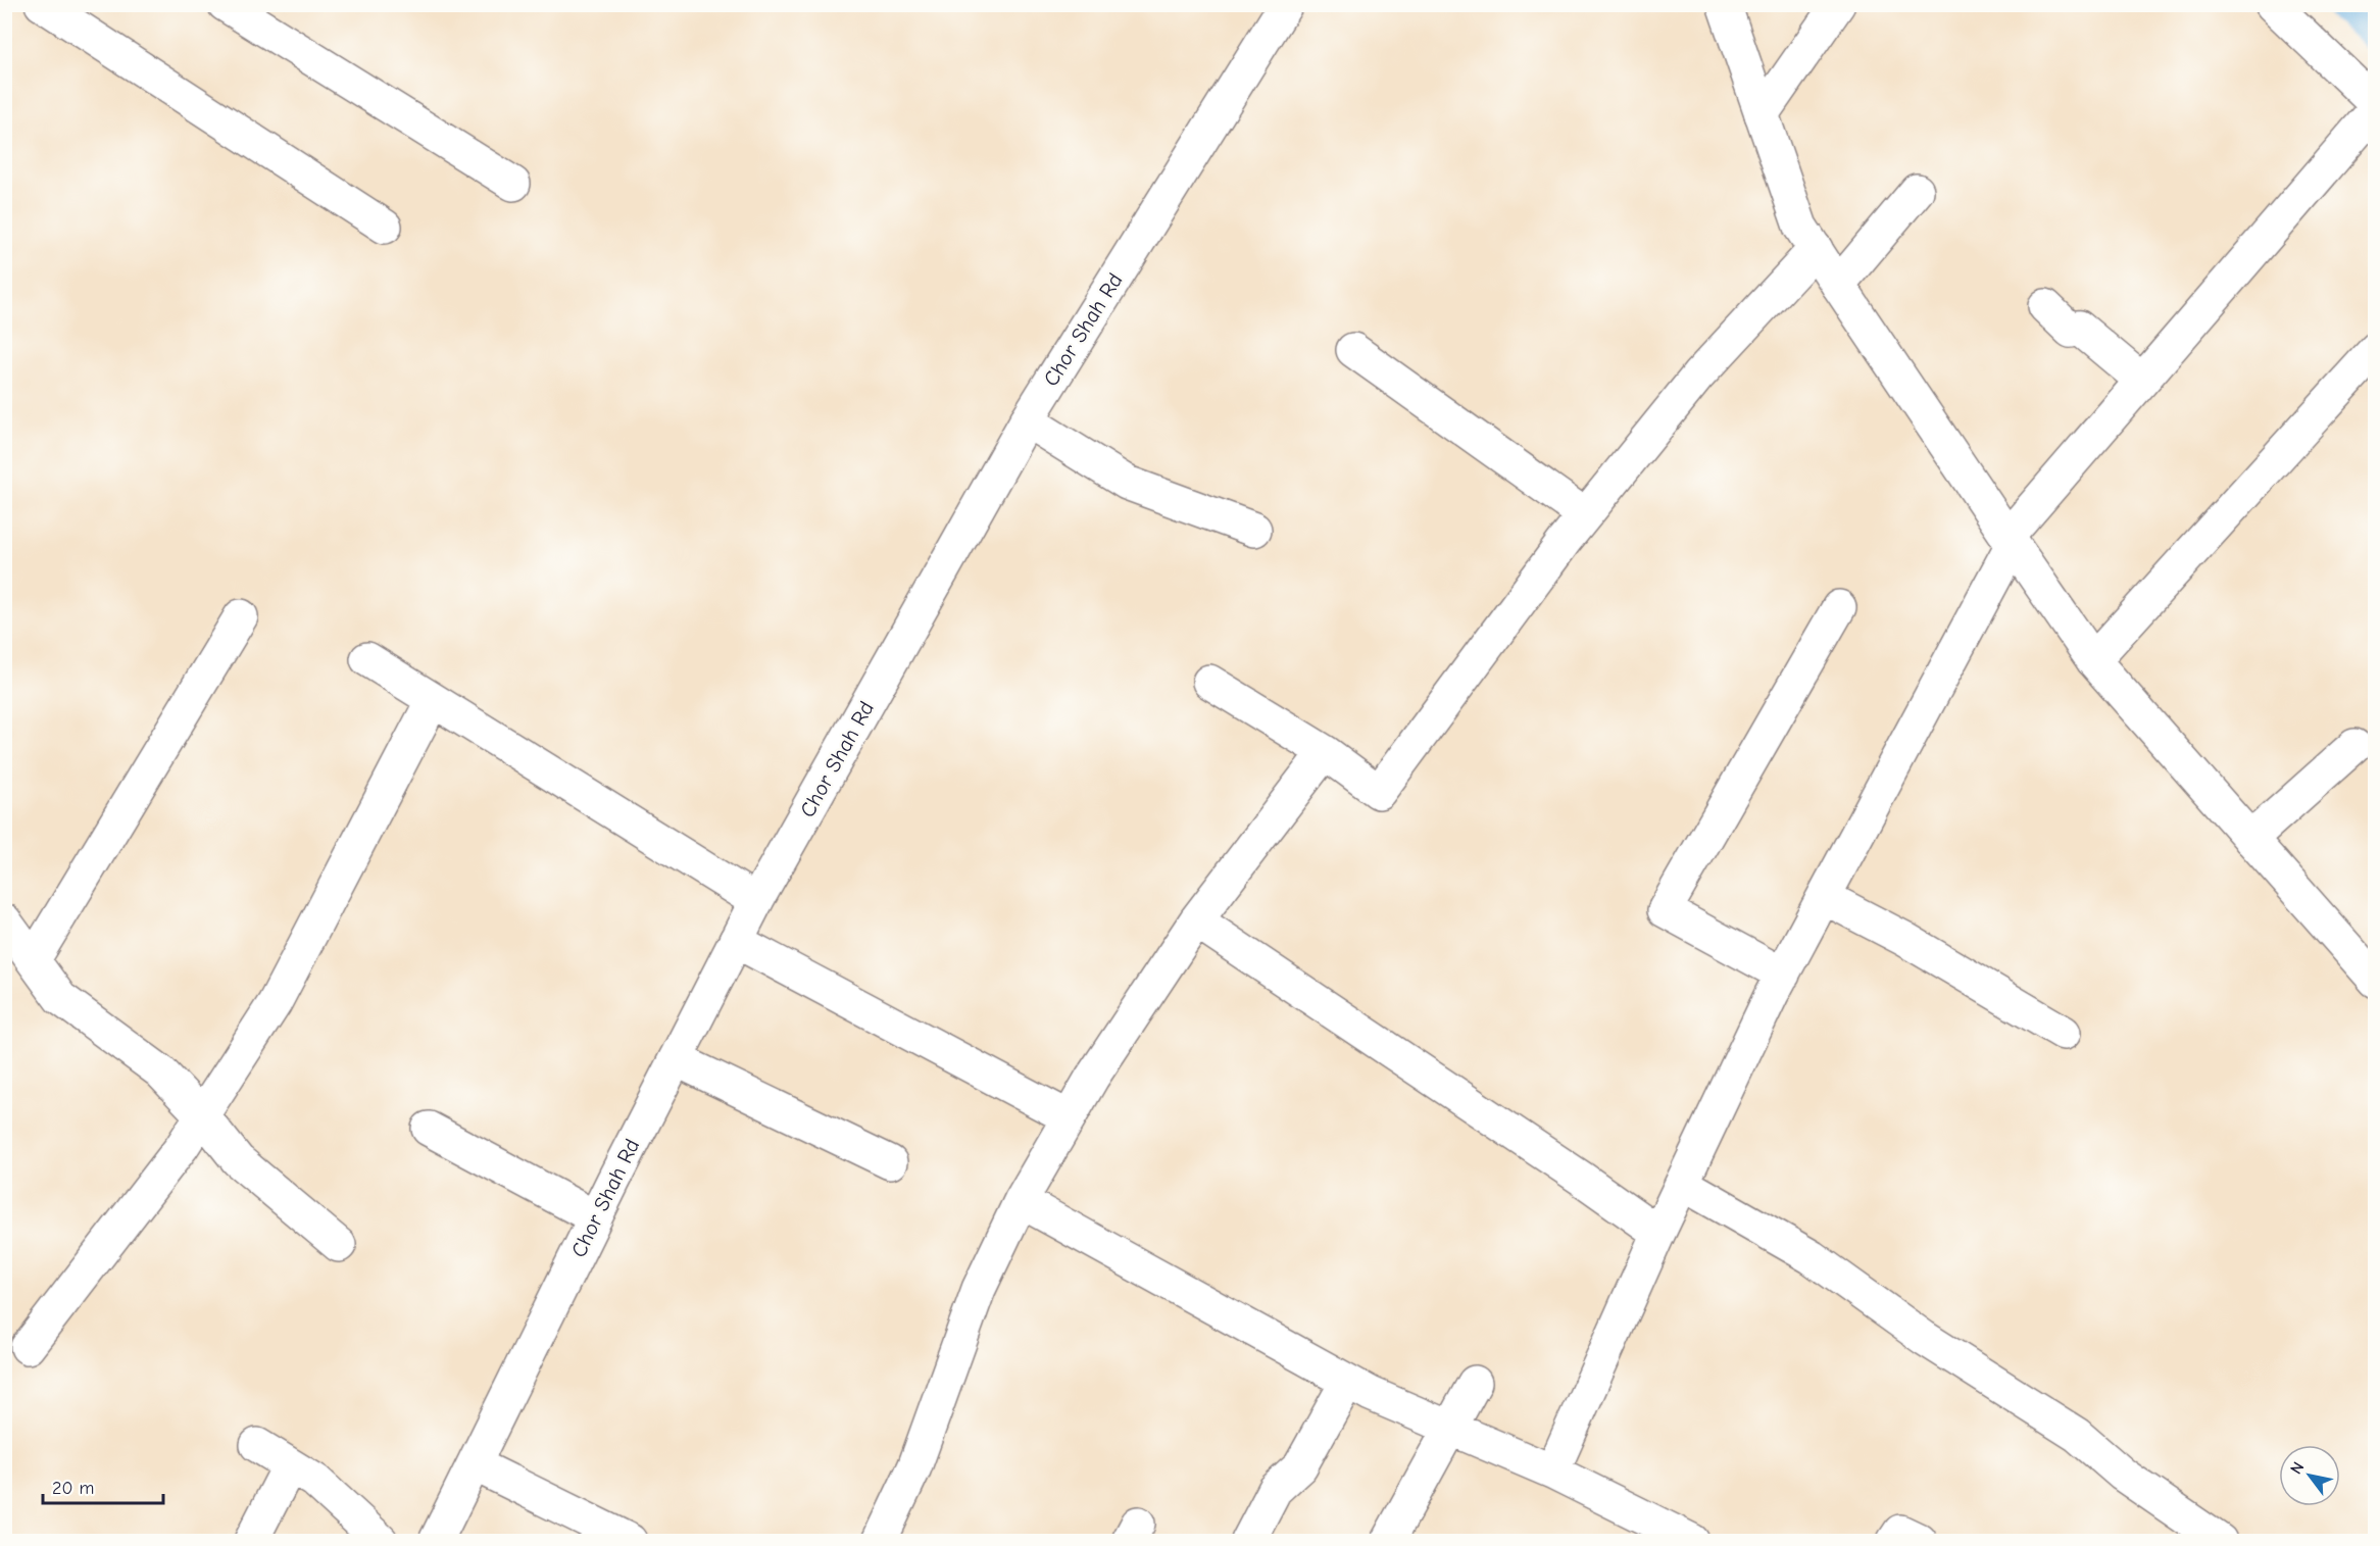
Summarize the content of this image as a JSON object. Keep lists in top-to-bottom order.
{
  "streets": {
    "street": ["Chor Shah Rd"]
  },
  "scale_bar": "20 m",
  "north": "top left"
}
